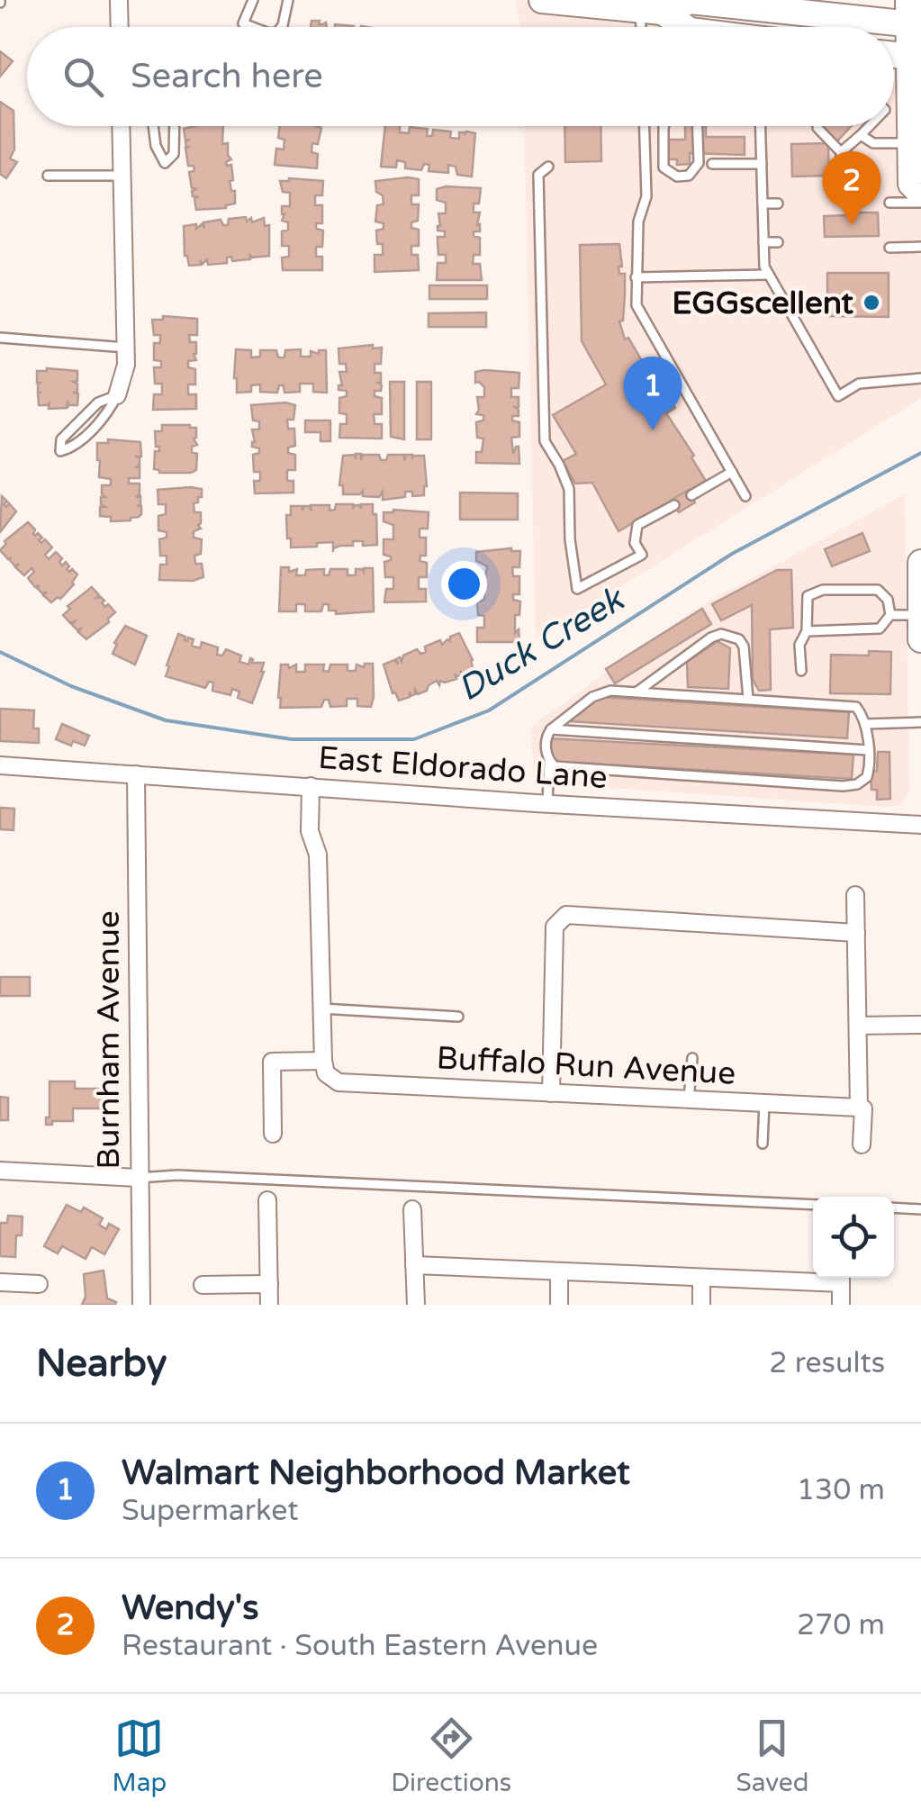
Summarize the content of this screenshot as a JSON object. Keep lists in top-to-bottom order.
{
  "streets": {
    "street": ["East Eldorado Lane", "Burnham Avenue", "Buffalo Run Avenue"]
  },
  "crossings": [
    ["East Eldorado Lane", "Burnham Avenue"]
  ],
  "water": ["Duck Creek"],
  "places": ["EGGscellent"],
  "page": {
    "search": "Search here",
    "pins": ["2", "1"],
    "heading": ["Nearby", "2 results"],
    "list": [
      {
        "mark": "1",
        "name": "Walmart Neighborhood Market",
        "note": "Supermarket",
        "value": "130 m"
      },
      {
        "mark": "2",
        "name": "Wendy's",
        "note": "Restaurant · South Eastern Avenue",
        "value": "270 m"
      }
    ],
    "nav": ["Map", "Directions", "Saved"]
  }
}
